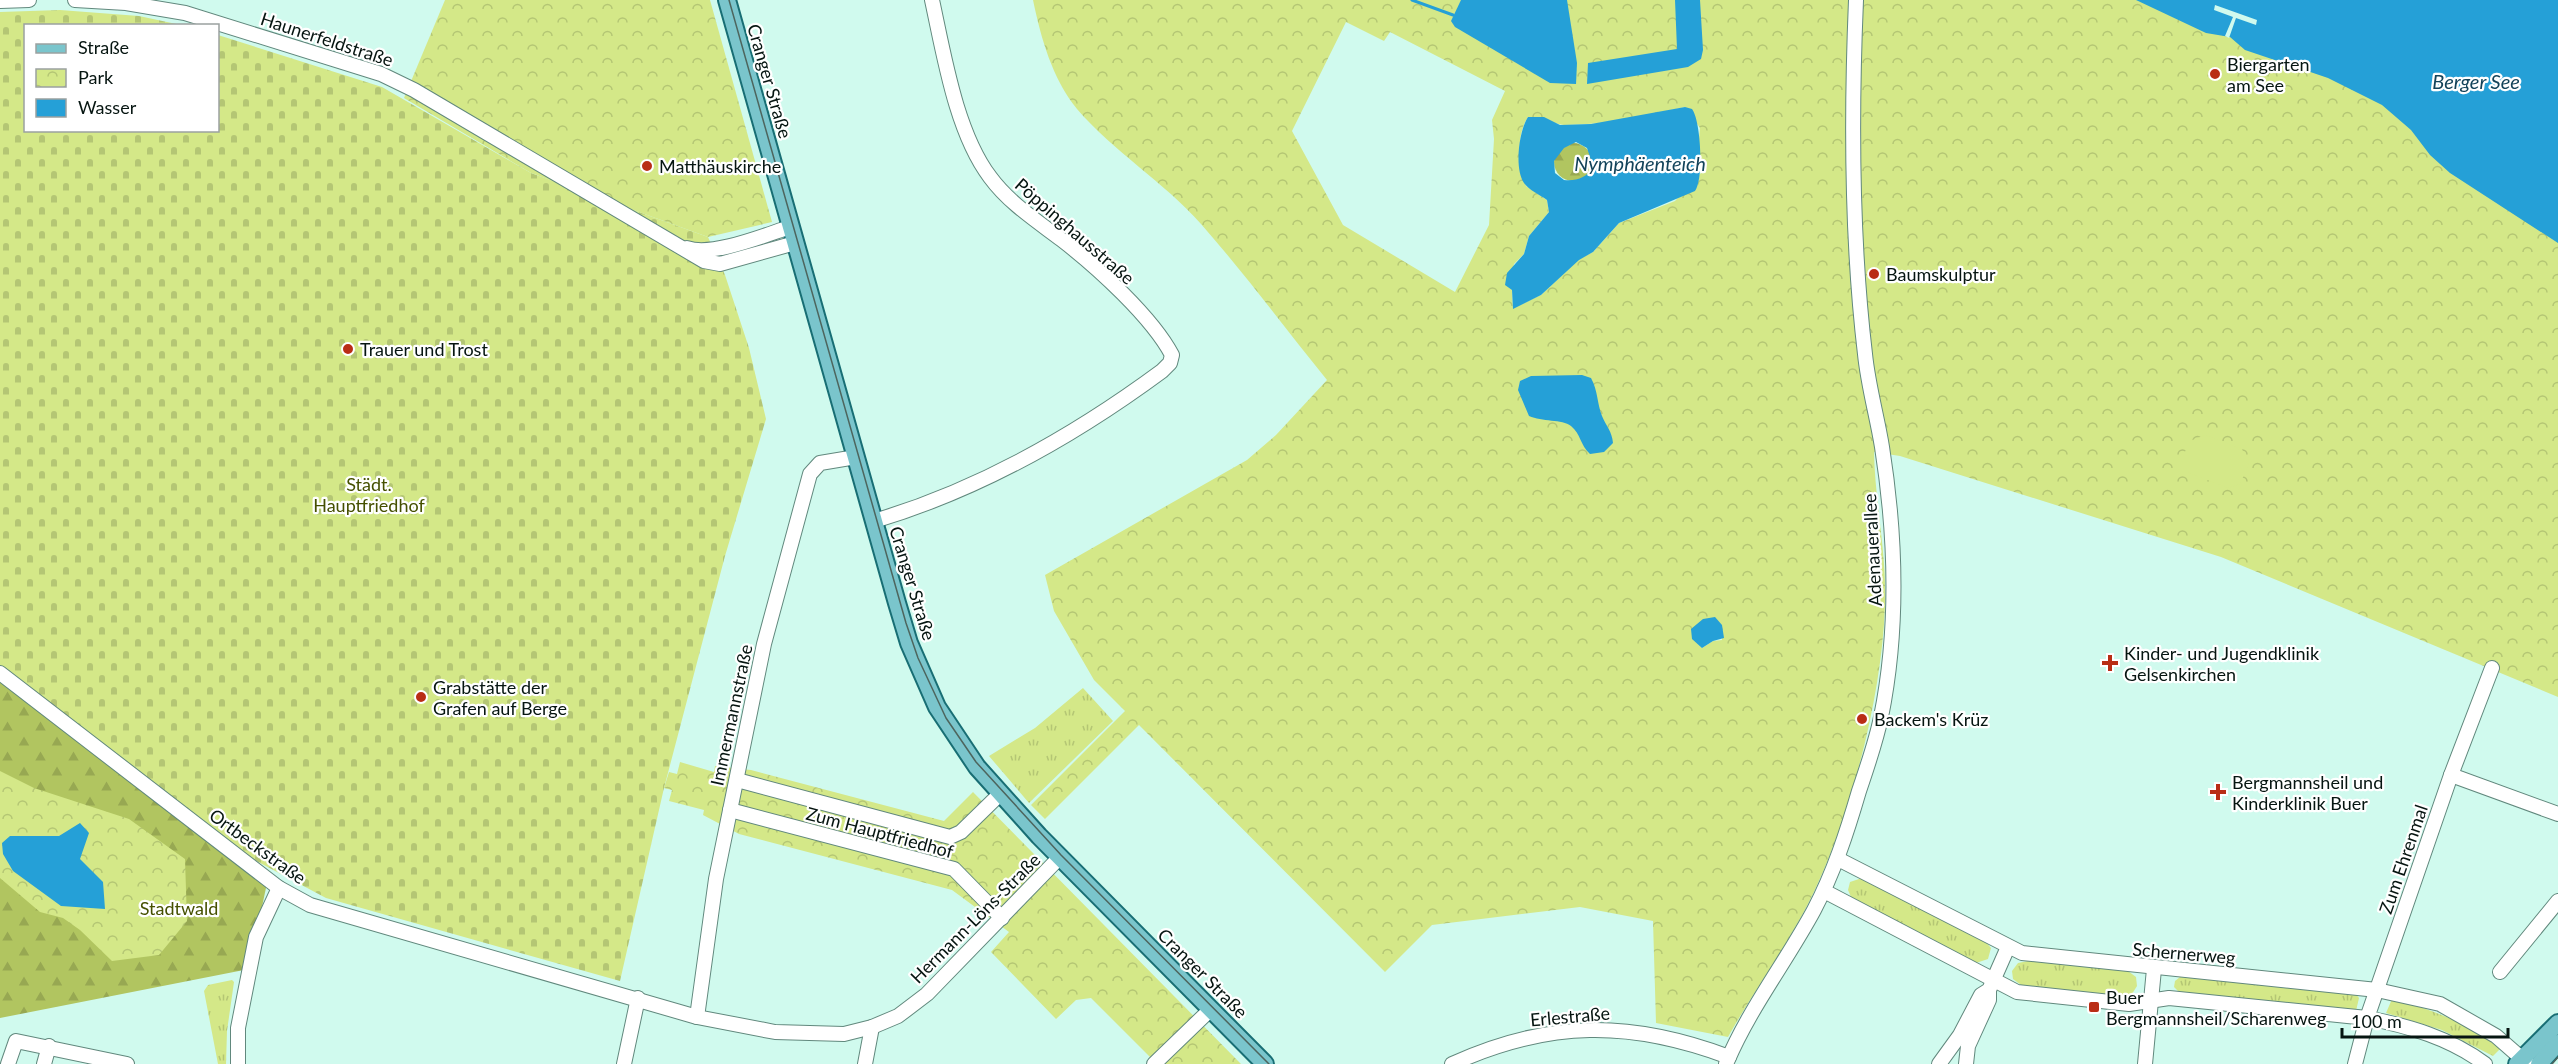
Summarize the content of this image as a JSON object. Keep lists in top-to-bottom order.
{
  "streets": {
    "main road": ["Cranger Straße"],
    "street": [
      "Haunerfeldstraße",
      "Pöppinghausstraße",
      "Adenauerallee",
      "Immermannstraße",
      "Zum Hauptfriedhof",
      "Ortbeckstraße",
      "Zum Ehrenmal",
      "Hermann-Löns-Straße",
      "Schernerweg",
      "Erlestraße"
    ]
  },
  "crossings": [
    ["Haunerfeldstraße", "Cranger Straße"],
    ["Cranger Straße", "Pöppinghausstraße"],
    ["Cranger Straße", "Immermannstraße"],
    ["Cranger Straße", "Zum Hauptfriedhof"],
    ["Cranger Straße", "Hermann-Löns-Straße"],
    ["Adenauerallee", "Schernerweg"],
    ["Adenauerallee", "Erlestraße"],
    ["Immermannstraße", "Zum Hauptfriedhof"],
    ["Immermannstraße", "Hermann-Löns-Straße"],
    ["Zum Hauptfriedhof", "Hermann-Löns-Straße"],
    ["Ortbeckstraße", "Hermann-Löns-Straße"],
    ["Zum Ehrenmal", "Schernerweg"]
  ],
  "water": ["Berger See", "Nymphäenteich"],
  "parks": ["Städt. Hauptfriedhof", "Stadtwald"],
  "places": {
    "other": [
      "Biergarten am See",
      "Matthäuskirche",
      "Baumskulptur",
      "Trauer und Trost",
      "Grabstätte der Grafen auf Berge",
      "Backem's Krüz"
    ],
    "health": ["Kinder- und Jugendklinik Gelsenkirchen", "Bergmannsheil und Kinderklinik Buer"],
    "transit": ["Buer Bergmannsheil/Scharenweg"]
  },
  "legend": ["Straße", "Park", "Wasser"],
  "scale_bar": "100 m"
}
